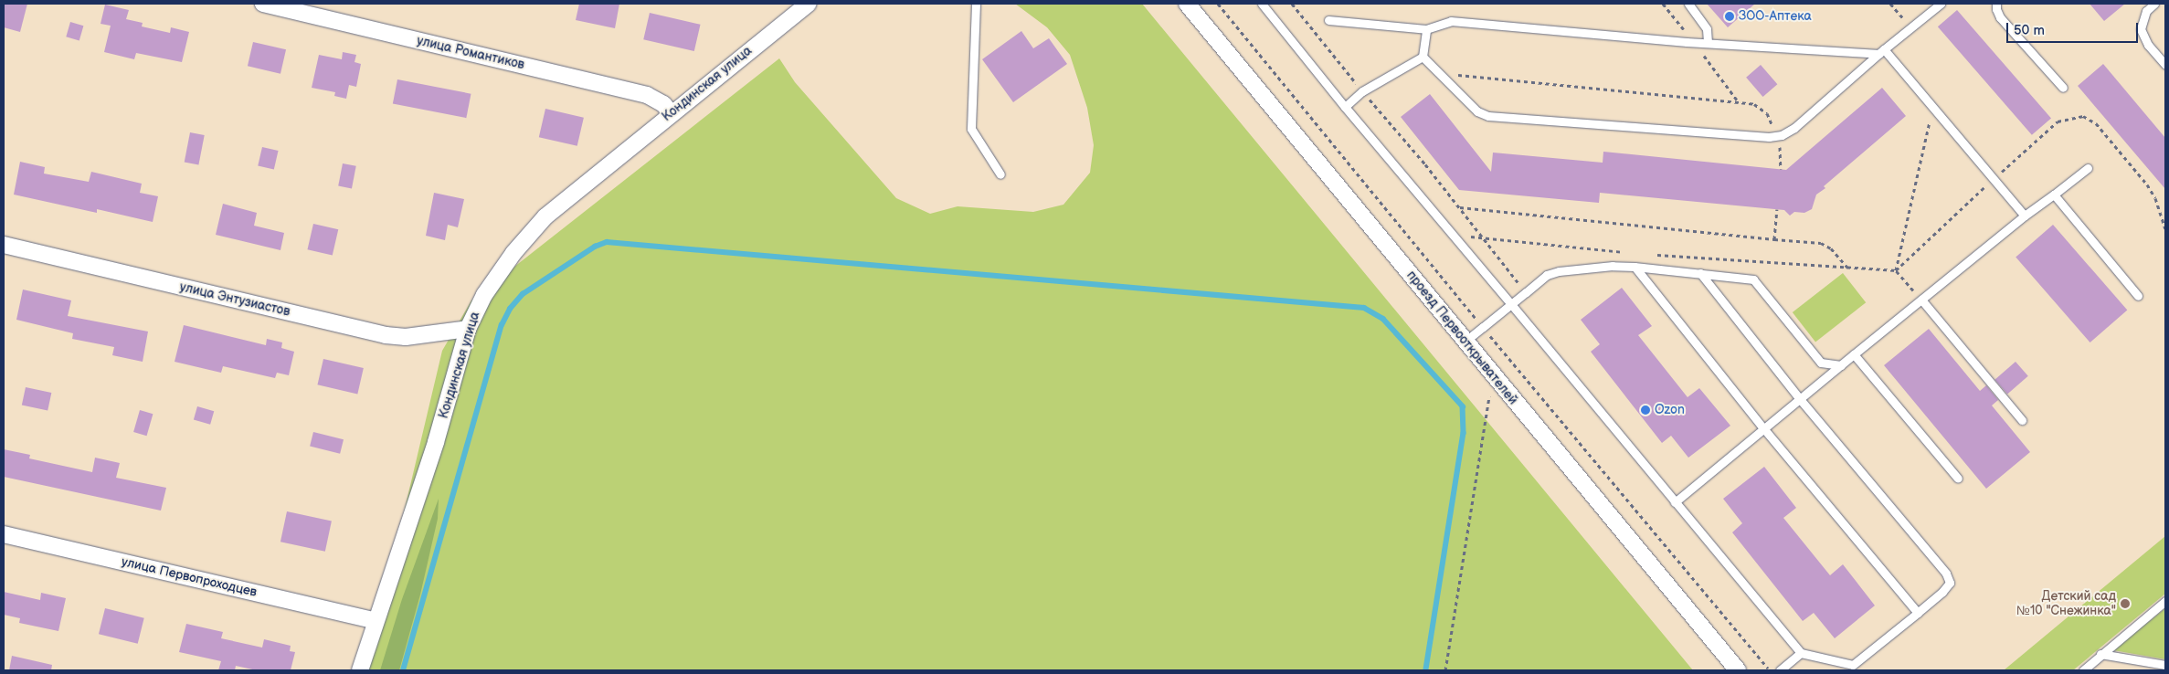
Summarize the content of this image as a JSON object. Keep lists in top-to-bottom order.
{
  "streets": {
    "street": [
      "улица Романтиков",
      "Кондинская улица",
      "улица Энтузиастов",
      "проезд Первооткрывателей",
      "улица Первопроходцев"
    ]
  },
  "crossings": [
    ["улица Романтиков", "Кондинская улица"],
    ["Кондинская улица", "улица Энтузиастов"],
    ["Кондинская улица", "улица Первопроходцев"]
  ],
  "places": ["ЗОО-Аптека", "Ozon", "Детский сад №10 \"Снежинка\""],
  "scale_bar": "50 m"
}
